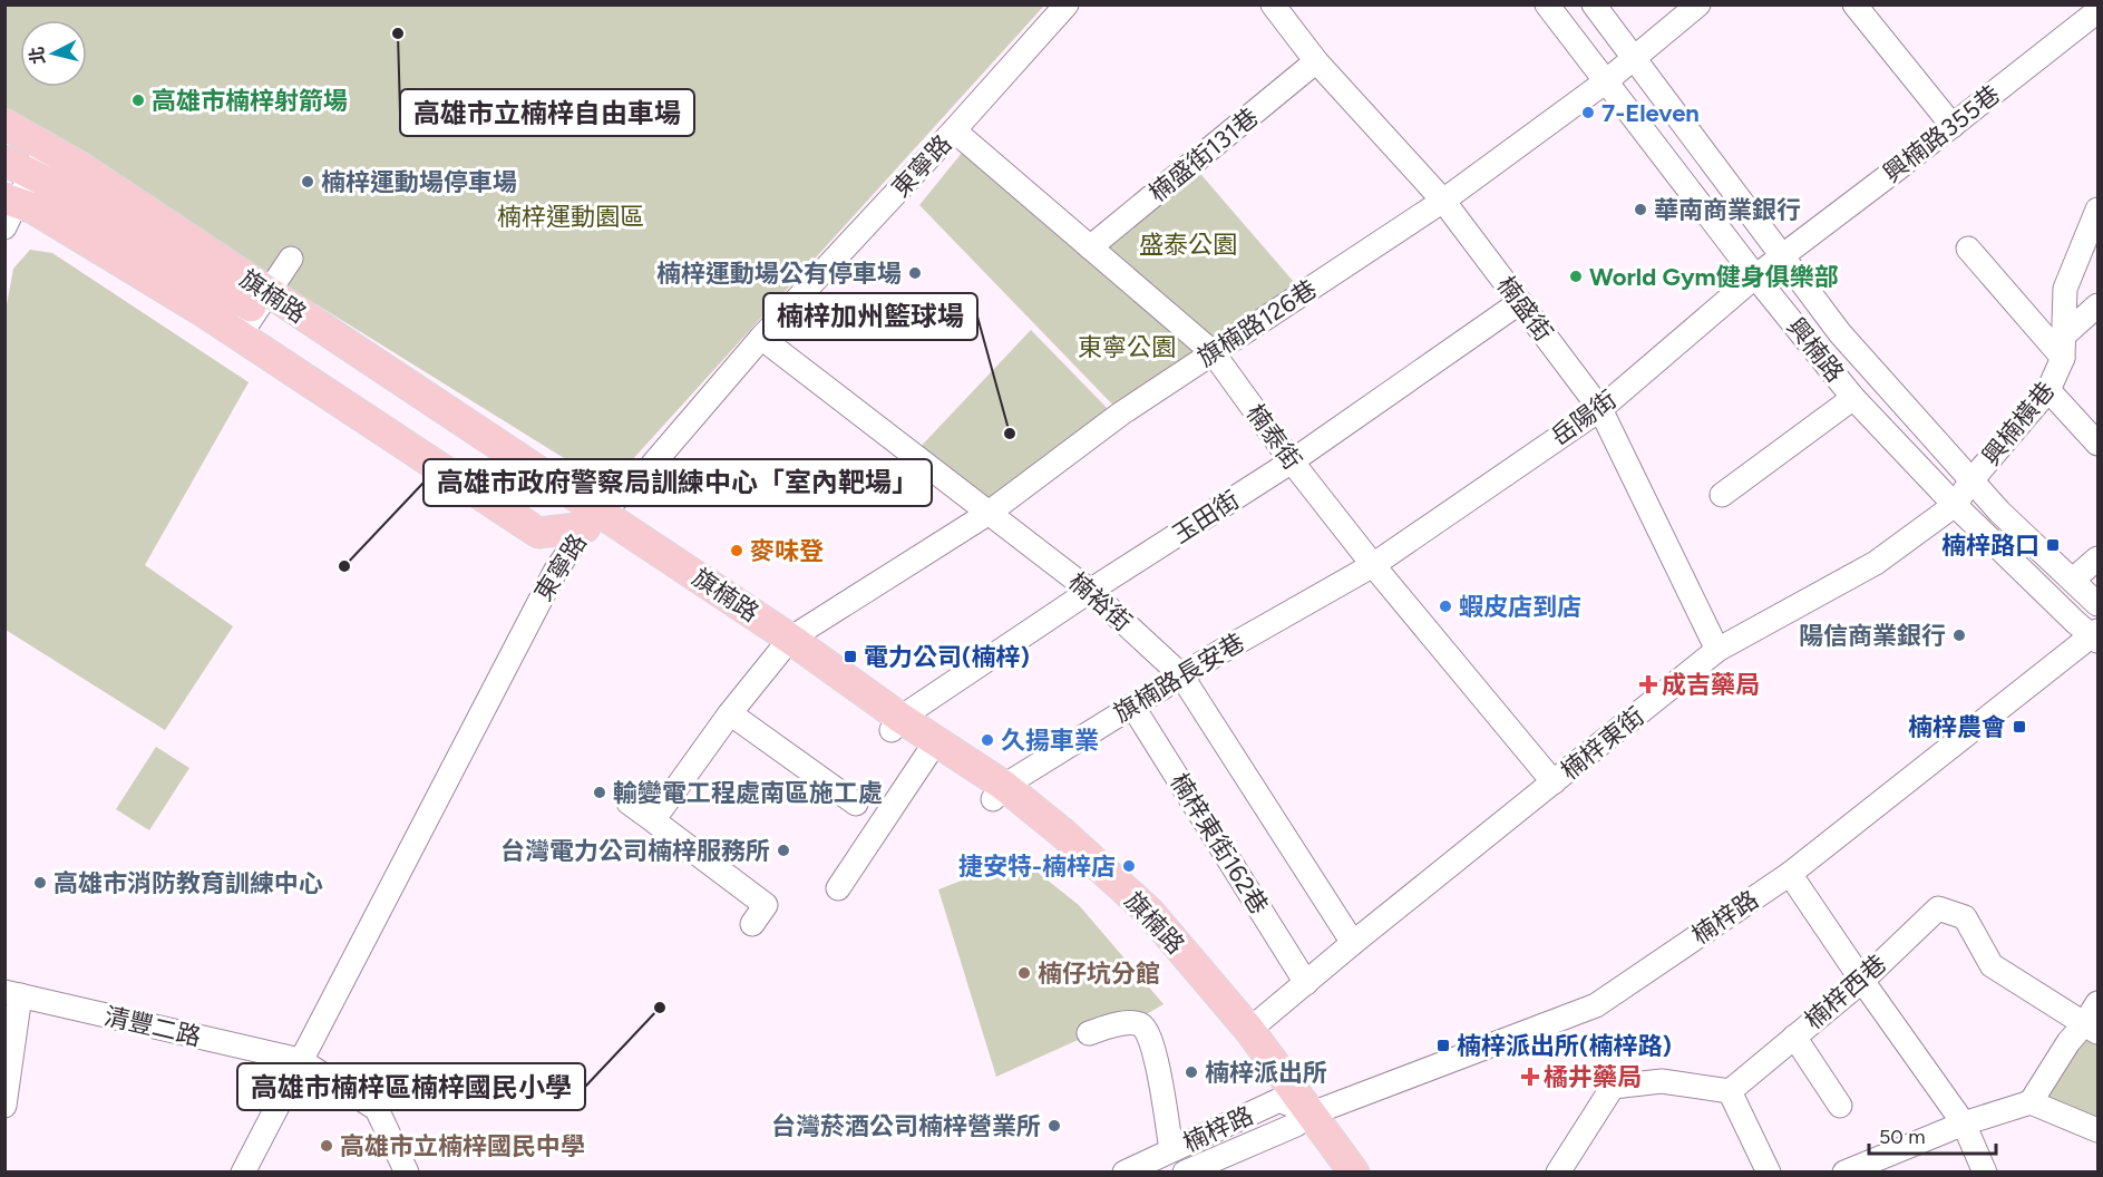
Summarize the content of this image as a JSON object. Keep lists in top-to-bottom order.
{
  "streets": {
    "main road": ["旗楠路"],
    "street": [
      "興楠路355巷",
      "楠盛街131巷",
      "東寧路",
      "楠盛街",
      "旗楠路126巷",
      "興楠路",
      "岳陽街",
      "興楠橫巷",
      "楠泰街",
      "玉田街",
      "楠裕街",
      "旗楠路長安巷",
      "楠梓東街",
      "楠梓東街162巷",
      "楠梓路",
      "楠梓西巷",
      "清豐二路"
    ]
  },
  "crossings": [
    ["興楠路355巷", "興楠路"],
    ["興楠路355巷", "岳陽街"],
    ["楠盛街131巷", "楠盛街"],
    ["楠盛街131巷", "楠泰街"],
    ["東寧路", "旗楠路"],
    ["東寧路", "楠泰街"],
    ["東寧路", "楠裕街"],
    ["東寧路", "清豐二路"],
    ["旗楠路", "旗楠路126巷"],
    ["旗楠路", "玉田街"],
    ["旗楠路", "旗楠路長安巷"],
    ["旗楠路", "楠梓東街"],
    ["旗楠路", "楠梓路"],
    ["楠盛街", "旗楠路126巷"],
    ["楠盛街", "岳陽街"],
    ["楠盛街", "玉田街"],
    ["楠盛街", "楠梓東街"],
    ["旗楠路126巷", "興楠路"],
    ["旗楠路126巷", "楠泰街"],
    ["旗楠路126巷", "楠裕街"],
    ["興楠路", "岳陽街"],
    ["興楠路", "興楠橫巷"],
    ["興楠路", "楠梓東街"],
    ["興楠路", "楠梓路"],
    ["岳陽街", "楠泰街"],
    ["岳陽街", "旗楠路長安巷"],
    ["興楠橫巷", "楠梓東街"],
    ["楠泰街", "玉田街"],
    ["楠泰街", "旗楠路長安巷"],
    ["楠泰街", "楠梓東街"],
    ["玉田街", "楠裕街"],
    ["楠裕街", "旗楠路長安巷"],
    ["楠裕街", "楠梓東街"],
    ["旗楠路長安巷", "楠梓東街162巷"],
    ["楠梓東街", "楠梓東街162巷"]
  ],
  "parks": ["楠梓運動園區", "盛泰公園", "東寧公園"],
  "places": {
    "other": [
      "高雄市立楠梓自由車場",
      "高雄市楠梓射箭場",
      "7-Eleven",
      "楠梓運動場停車場",
      "華南商業銀行",
      "楠梓運動場公有停車場",
      "World Gym健身俱樂部",
      "楠梓加州籃球場",
      "麥味登",
      "高雄市政府警察局訓練中心「室內靶場」",
      "蝦皮店到店",
      "陽信商業銀行",
      "久揚車業",
      "輸變電工程處南區施工處",
      "台灣電力公司楠梓服務所",
      "捷安特-楠梓店",
      "高雄市消防教育訓練中心",
      "楠仔坑分館",
      "高雄市楠梓區楠梓國民小學",
      "楠梓派出所",
      "台灣菸酒公司楠梓營業所",
      "高雄市立楠梓國民中學"
    ],
    "transit": [
      "楠梓路口",
      "電力公司(楠梓)",
      "楠梓農會",
      "楠梓派出所(楠梓路)"
    ],
    "health": ["成吉藥局", "橘井藥局"]
  },
  "scale_bar": "50 m",
  "north": "left"
}
